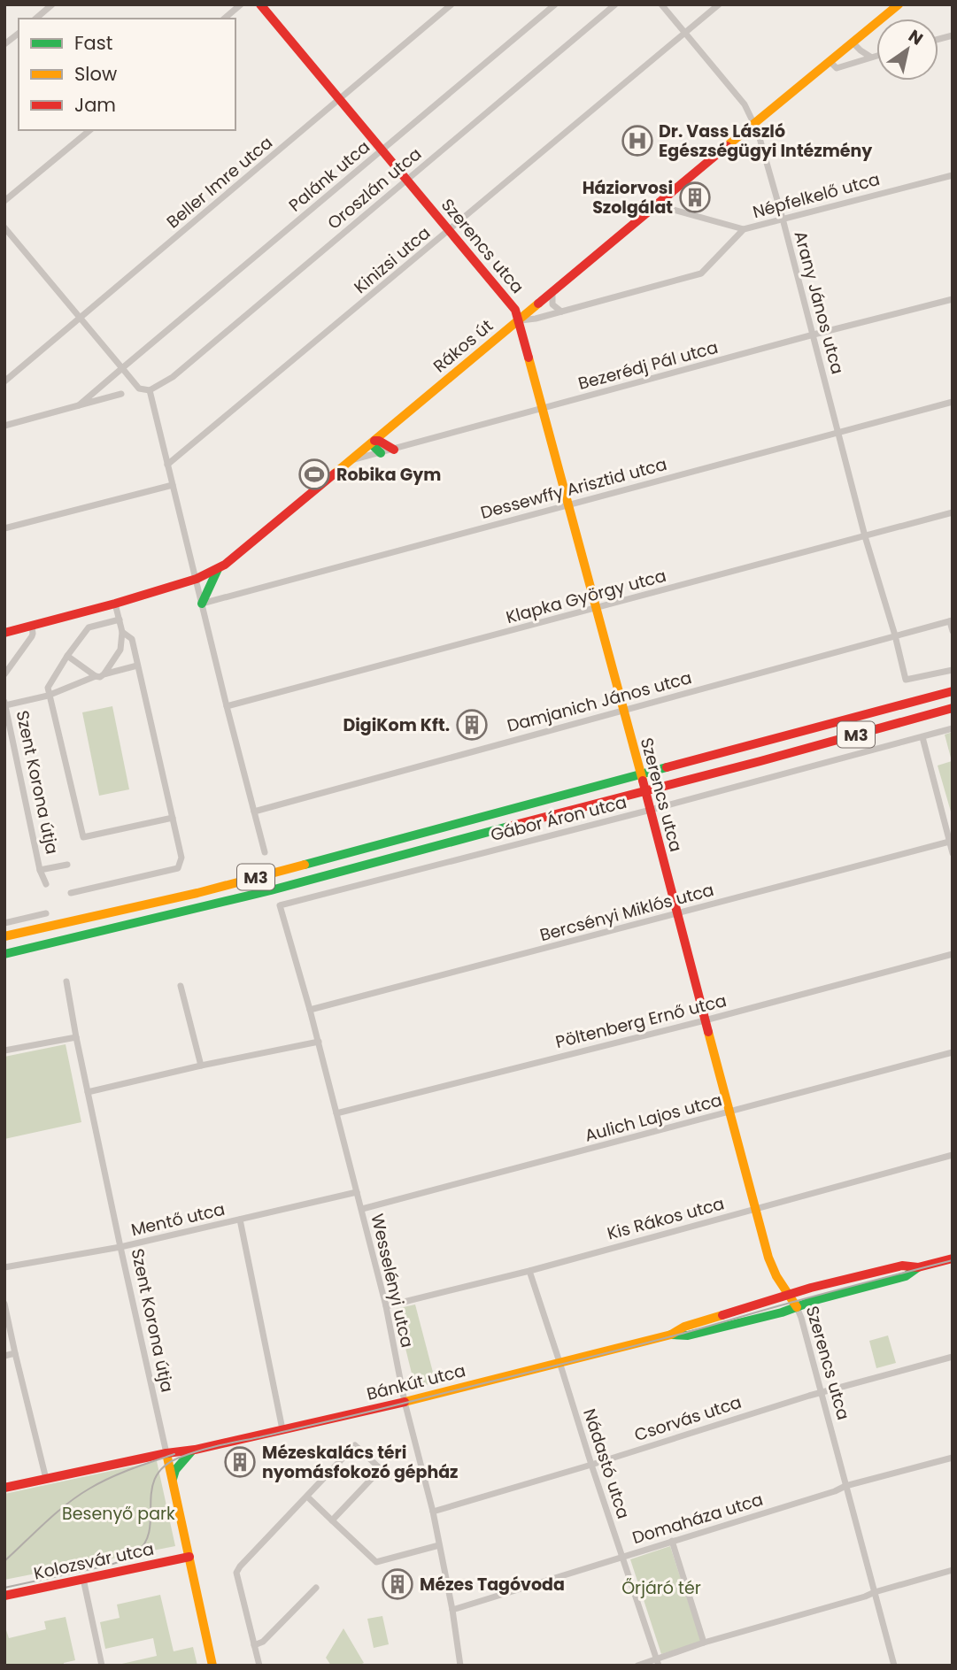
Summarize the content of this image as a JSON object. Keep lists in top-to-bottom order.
{
  "streets": {
    "street": [
      "Palánk utca",
      "Beller Imre utca",
      "Oroszlán utca",
      "Népfelkelő utca",
      "Szerencs utca",
      "Kinizsi utca",
      "Arany János utca",
      "Rákos út",
      "Bezerédj Pál utca",
      "Dessewffy Arisztid utca",
      "Klapka György utca",
      "Damjanich János utca",
      "M3",
      "Szent Korona útja",
      "Gábor Áron utca",
      "Bercsényi Miklós utca",
      "Pöltenberg Ernő utca",
      "Aulich Lajos utca",
      "Kis Rákos utca",
      "Mentő utca",
      "Wesselényi utca",
      "Bánkút utca",
      "Csorvás utca",
      "Nádastó utca",
      "Domaháza utca",
      "Kolozsvár utca"
    ]
  },
  "crossings": [
    ["Palánk utca", "Szerencs utca"],
    ["Beller Imre utca", "Szerencs utca"],
    ["Oroszlán utca", "Szerencs utca"],
    ["Népfelkelő utca", "Szerencs utca"],
    ["Népfelkelő utca", "Arany János utca"],
    ["Népfelkelő utca", "Rákos út"],
    ["Szerencs utca", "Kinizsi utca"],
    ["Szerencs utca", "Rákos út"],
    ["Szerencs utca", "Bezerédj Pál utca"],
    ["Szerencs utca", "Dessewffy Arisztid utca"],
    ["Szerencs utca", "Klapka György utca"],
    ["Szerencs utca", "Damjanich János utca"],
    ["Szerencs utca", "M3"],
    ["Szerencs utca", "Gábor Áron utca"],
    ["Szerencs utca", "Bercsényi Miklós utca"],
    ["Szerencs utca", "Pöltenberg Ernő utca"],
    ["Szerencs utca", "Aulich Lajos utca"],
    ["Szerencs utca", "Kis Rákos utca"],
    ["Szerencs utca", "Bánkút utca"],
    ["Szerencs utca", "Csorvás utca"],
    ["Szerencs utca", "Domaháza utca"],
    ["Kinizsi utca", "Arany János utca"],
    ["Arany János utca", "Rákos út"],
    ["Arany János utca", "Bezerédj Pál utca"],
    ["Arany János utca", "Dessewffy Arisztid utca"],
    ["Arany János utca", "Klapka György utca"],
    ["Arany János utca", "Damjanich János utca"],
    ["Rákos út", "Bezerédj Pál utca"],
    ["Szent Korona útja", "Mentő utca"],
    ["Szent Korona útja", "Bánkút utca"],
    ["Szent Korona útja", "Kolozsvár utca"],
    ["Gábor Áron utca", "Wesselényi utca"],
    ["Bercsényi Miklós utca", "Wesselényi utca"],
    ["Pöltenberg Ernő utca", "Wesselényi utca"],
    ["Aulich Lajos utca", "Wesselényi utca"],
    ["Kis Rákos utca", "Wesselényi utca"],
    ["Kis Rákos utca", "Nádastó utca"],
    ["Mentő utca", "Wesselényi utca"],
    ["Wesselényi utca", "Bánkút utca"],
    ["Wesselényi utca", "Csorvás utca"],
    ["Wesselényi utca", "Domaháza utca"],
    ["Bánkút utca", "Nádastó utca"],
    ["Csorvás utca", "Nádastó utca"],
    ["Nádastó utca", "Domaháza utca"]
  ],
  "parks": ["Besenyő park", "Őrjáró tér"],
  "places": {
    "hospital": ["Dr. Vass László Egészségügyi Intézmény"],
    "building": [
      "Háziorvosi Szolgálat",
      "DigiKom Kft.",
      "Mézeskalács téri nyomásfokozó gépház",
      "Mézes Tagóvoda"
    ],
    "sports": ["Robika Gym"]
  },
  "legend": ["Fast", "Slow", "Jam"],
  "north": "top right"
}
